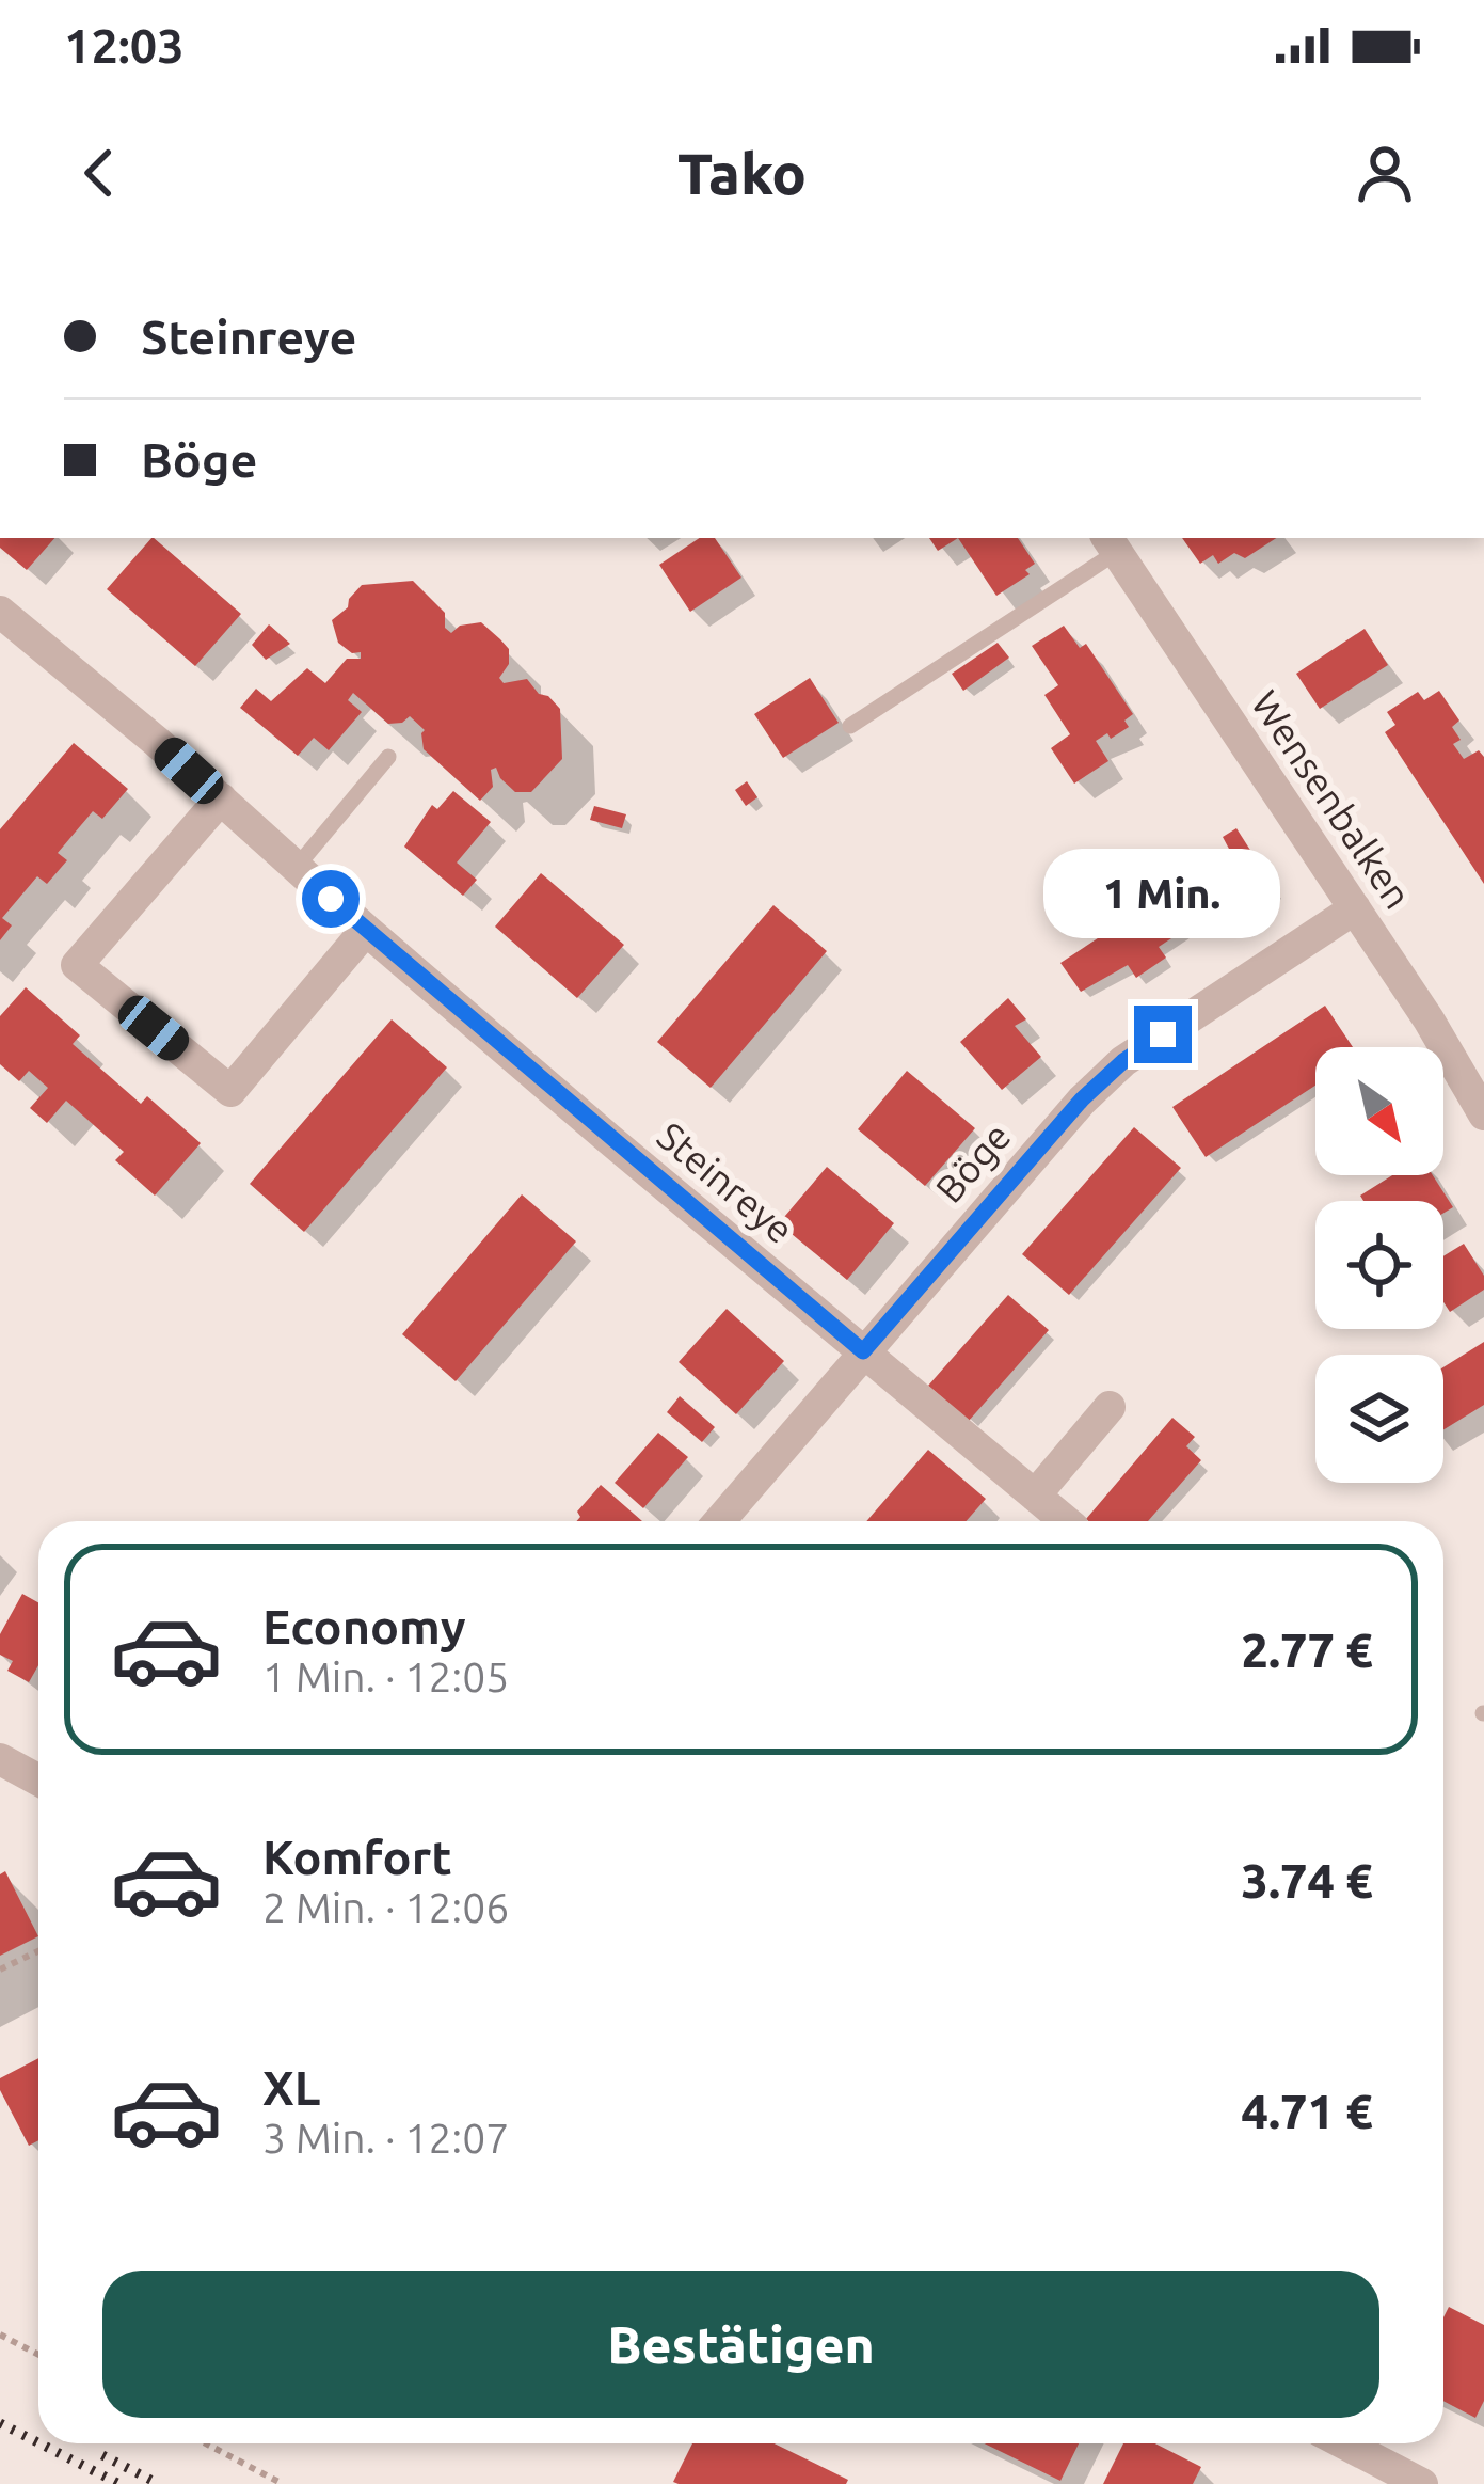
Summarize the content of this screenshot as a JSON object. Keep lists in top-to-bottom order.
{
  "streets": {
    "street": ["Wensenbalken", "Böge", "Steinreye"]
  },
  "crossings": [
    ["Wensenbalken", "Böge"],
    ["Böge", "Steinreye"]
  ],
  "north": "bottom right",
  "page": {
    "status": "12:03",
    "header": "Tako",
    "banner": ["Steinreye", "Böge"],
    "bubble": "1 Min.",
    "list": [
      {
        "name": "Economy",
        "note": "1 Min. · 12:05",
        "value": "2.77 €"
      },
      {
        "name": "Komfort",
        "note": "2 Min. · 12:06",
        "value": "3.74 €"
      },
      {
        "name": "XL",
        "note": "3 Min. · 12:07",
        "value": "4.71 €"
      }
    ],
    "buttons": "Bestätigen"
  }
}
